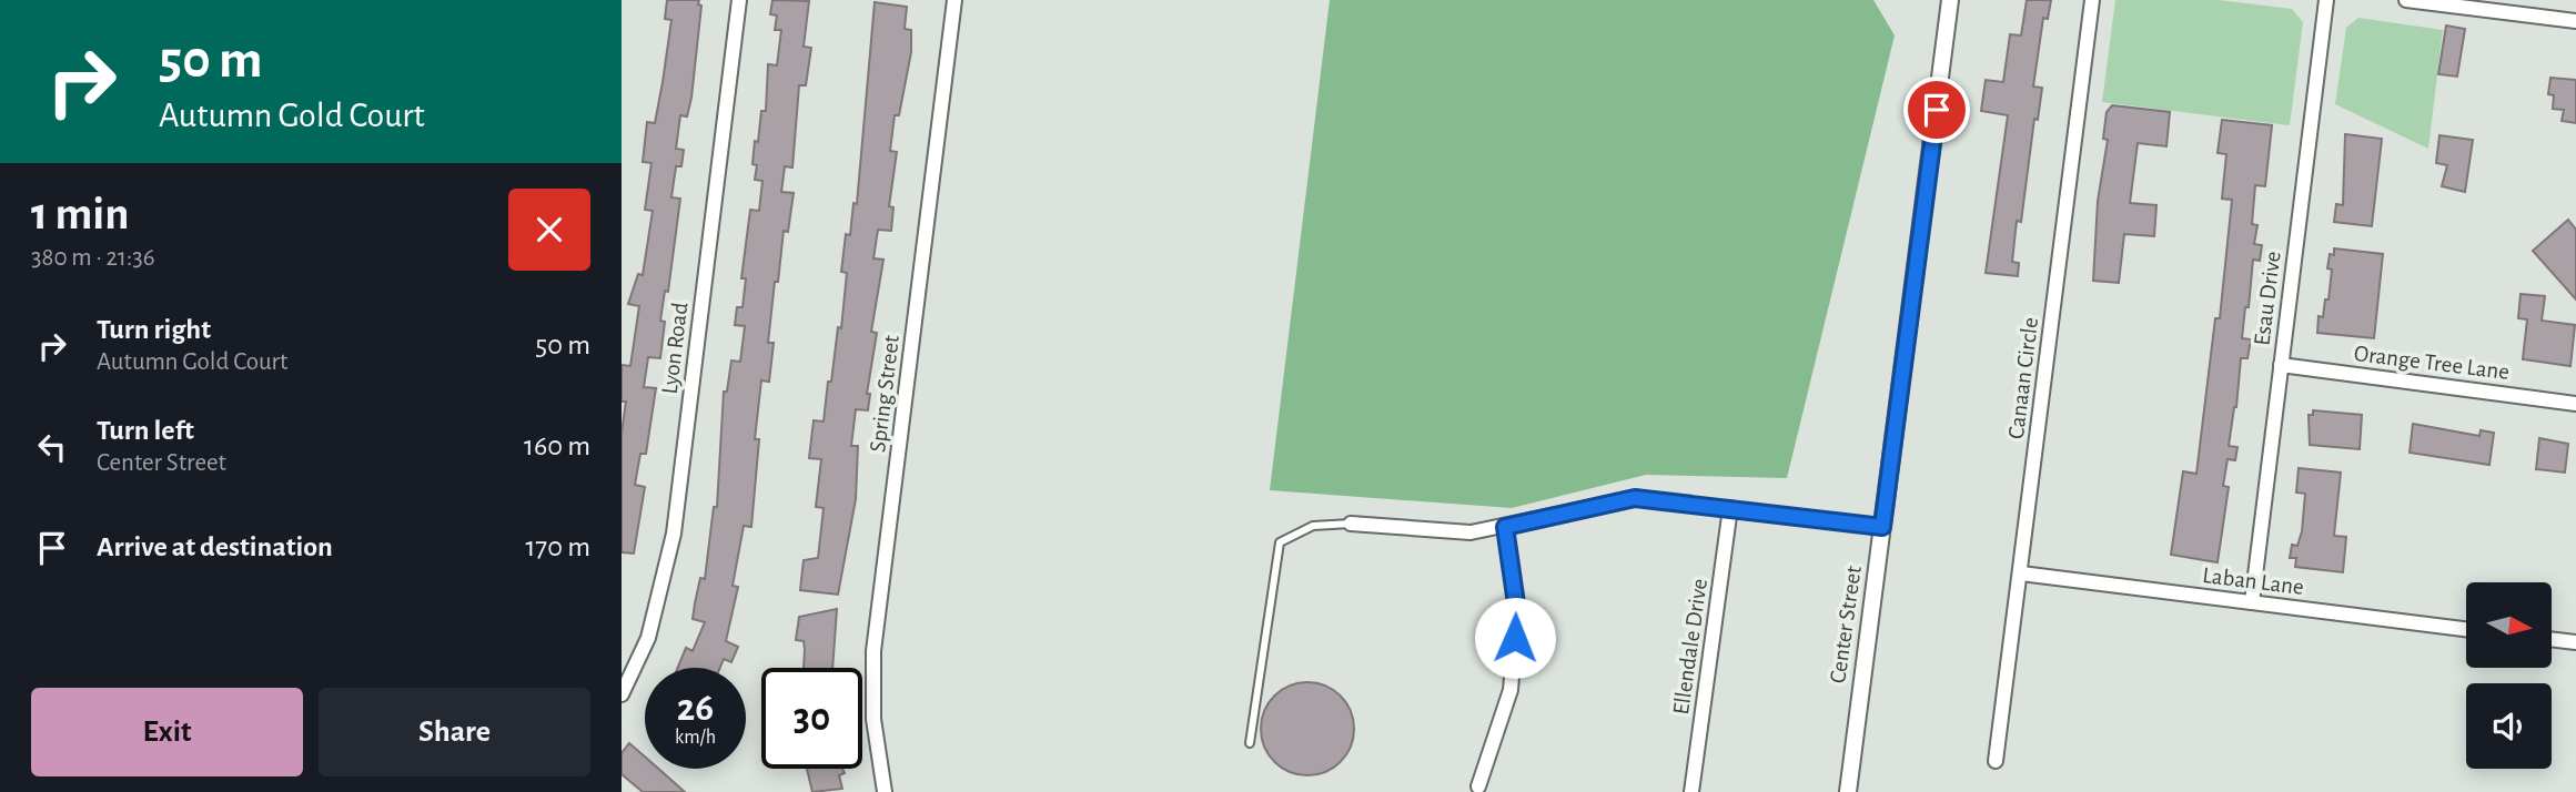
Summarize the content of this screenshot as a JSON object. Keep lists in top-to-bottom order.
{
  "streets": {
    "street": [
      "Esau Drive",
      "Lyon Road",
      "Orange Tree Lane",
      "Canaan Circle",
      "Spring Street",
      "Laban Lane",
      "Center Street",
      "Ellendale Drive"
    ]
  },
  "crossings": [
    ["Esau Drive", "Orange Tree Lane"],
    ["Esau Drive", "Laban Lane"],
    ["Canaan Circle", "Laban Lane"]
  ],
  "north": "right",
  "page": {
    "turn": ["50 m", "Autumn Gold Court"],
    "heading": ["1 min", "380 m · 21:36"],
    "list": [
      {
        "name": "Turn right",
        "note": "Autumn Gold Court",
        "value": "50 m"
      },
      {
        "name": "Turn left",
        "note": "Center Street",
        "value": "160 m"
      },
      {
        "name": "Arrive at destination",
        "value": "170 m"
      }
    ],
    "speed": "26 km/h",
    "limit": "30",
    "buttons": ["Exit", "Share"]
  }
}
